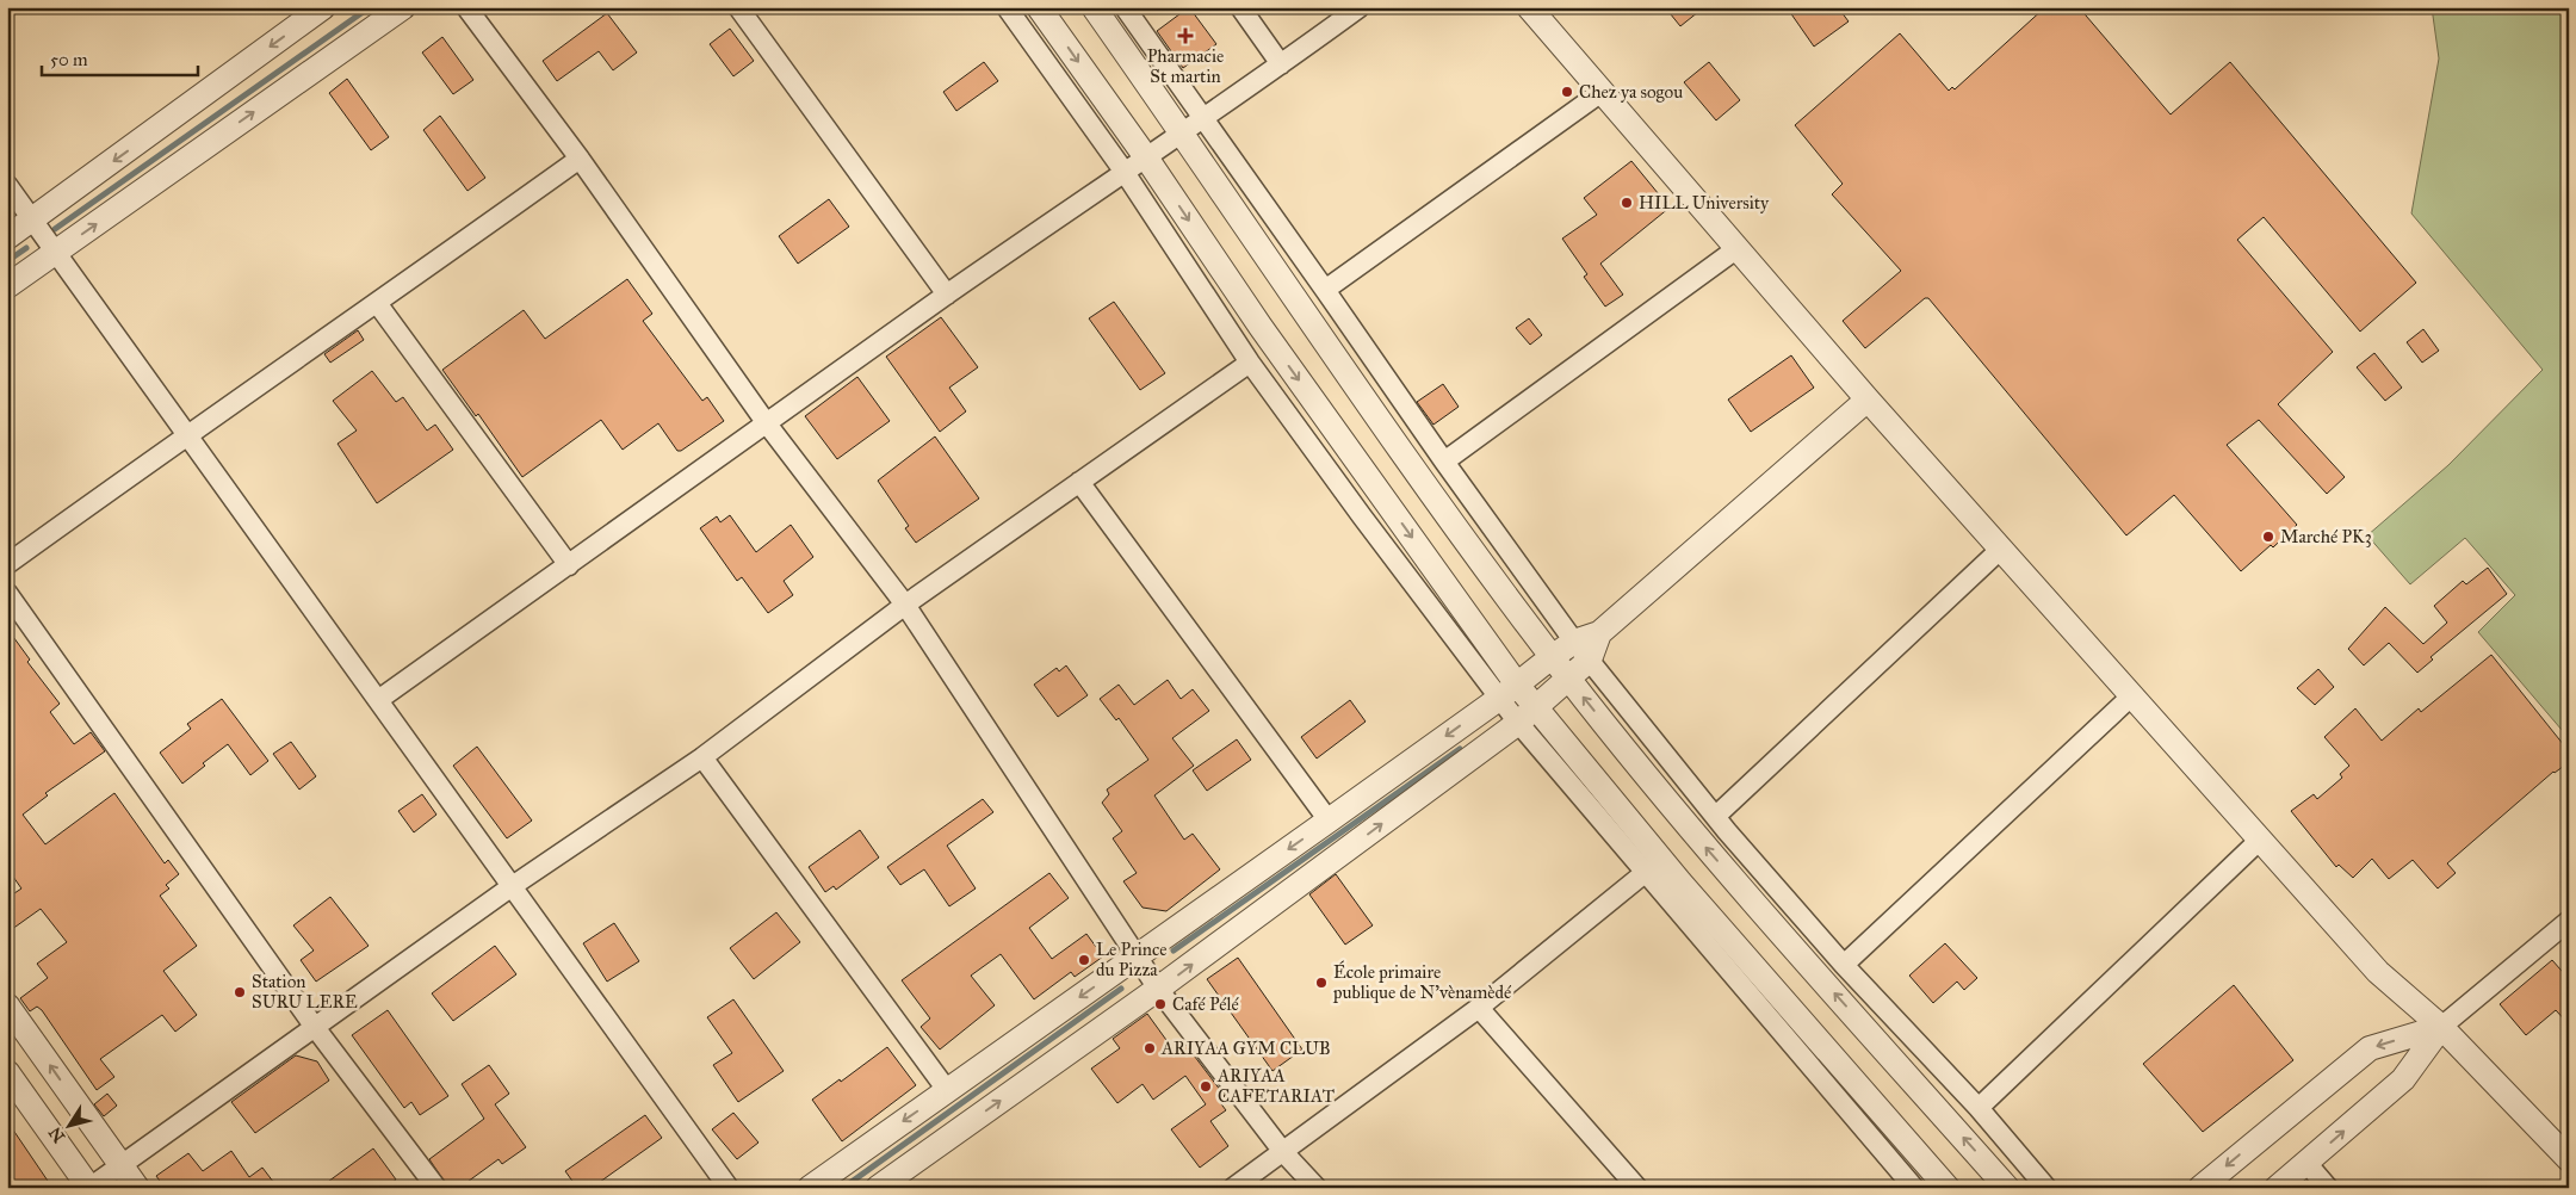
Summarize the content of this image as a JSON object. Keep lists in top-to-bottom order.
{
  "places": {
    "health": ["Pharmacie St martin"],
    "other": [
      "Chez ya sogou",
      "HILL University",
      "Marché PK3",
      "Le Prince du Pizza",
      "École primaire publique de N'vènamèdé",
      "Station SURU LERE",
      "Café Pélé",
      "ARIYAA GYM CLUB",
      "ARIYAA CAFETARIAT"
    ]
  },
  "scale_bar": "50 m",
  "north": "bottom left"
}
